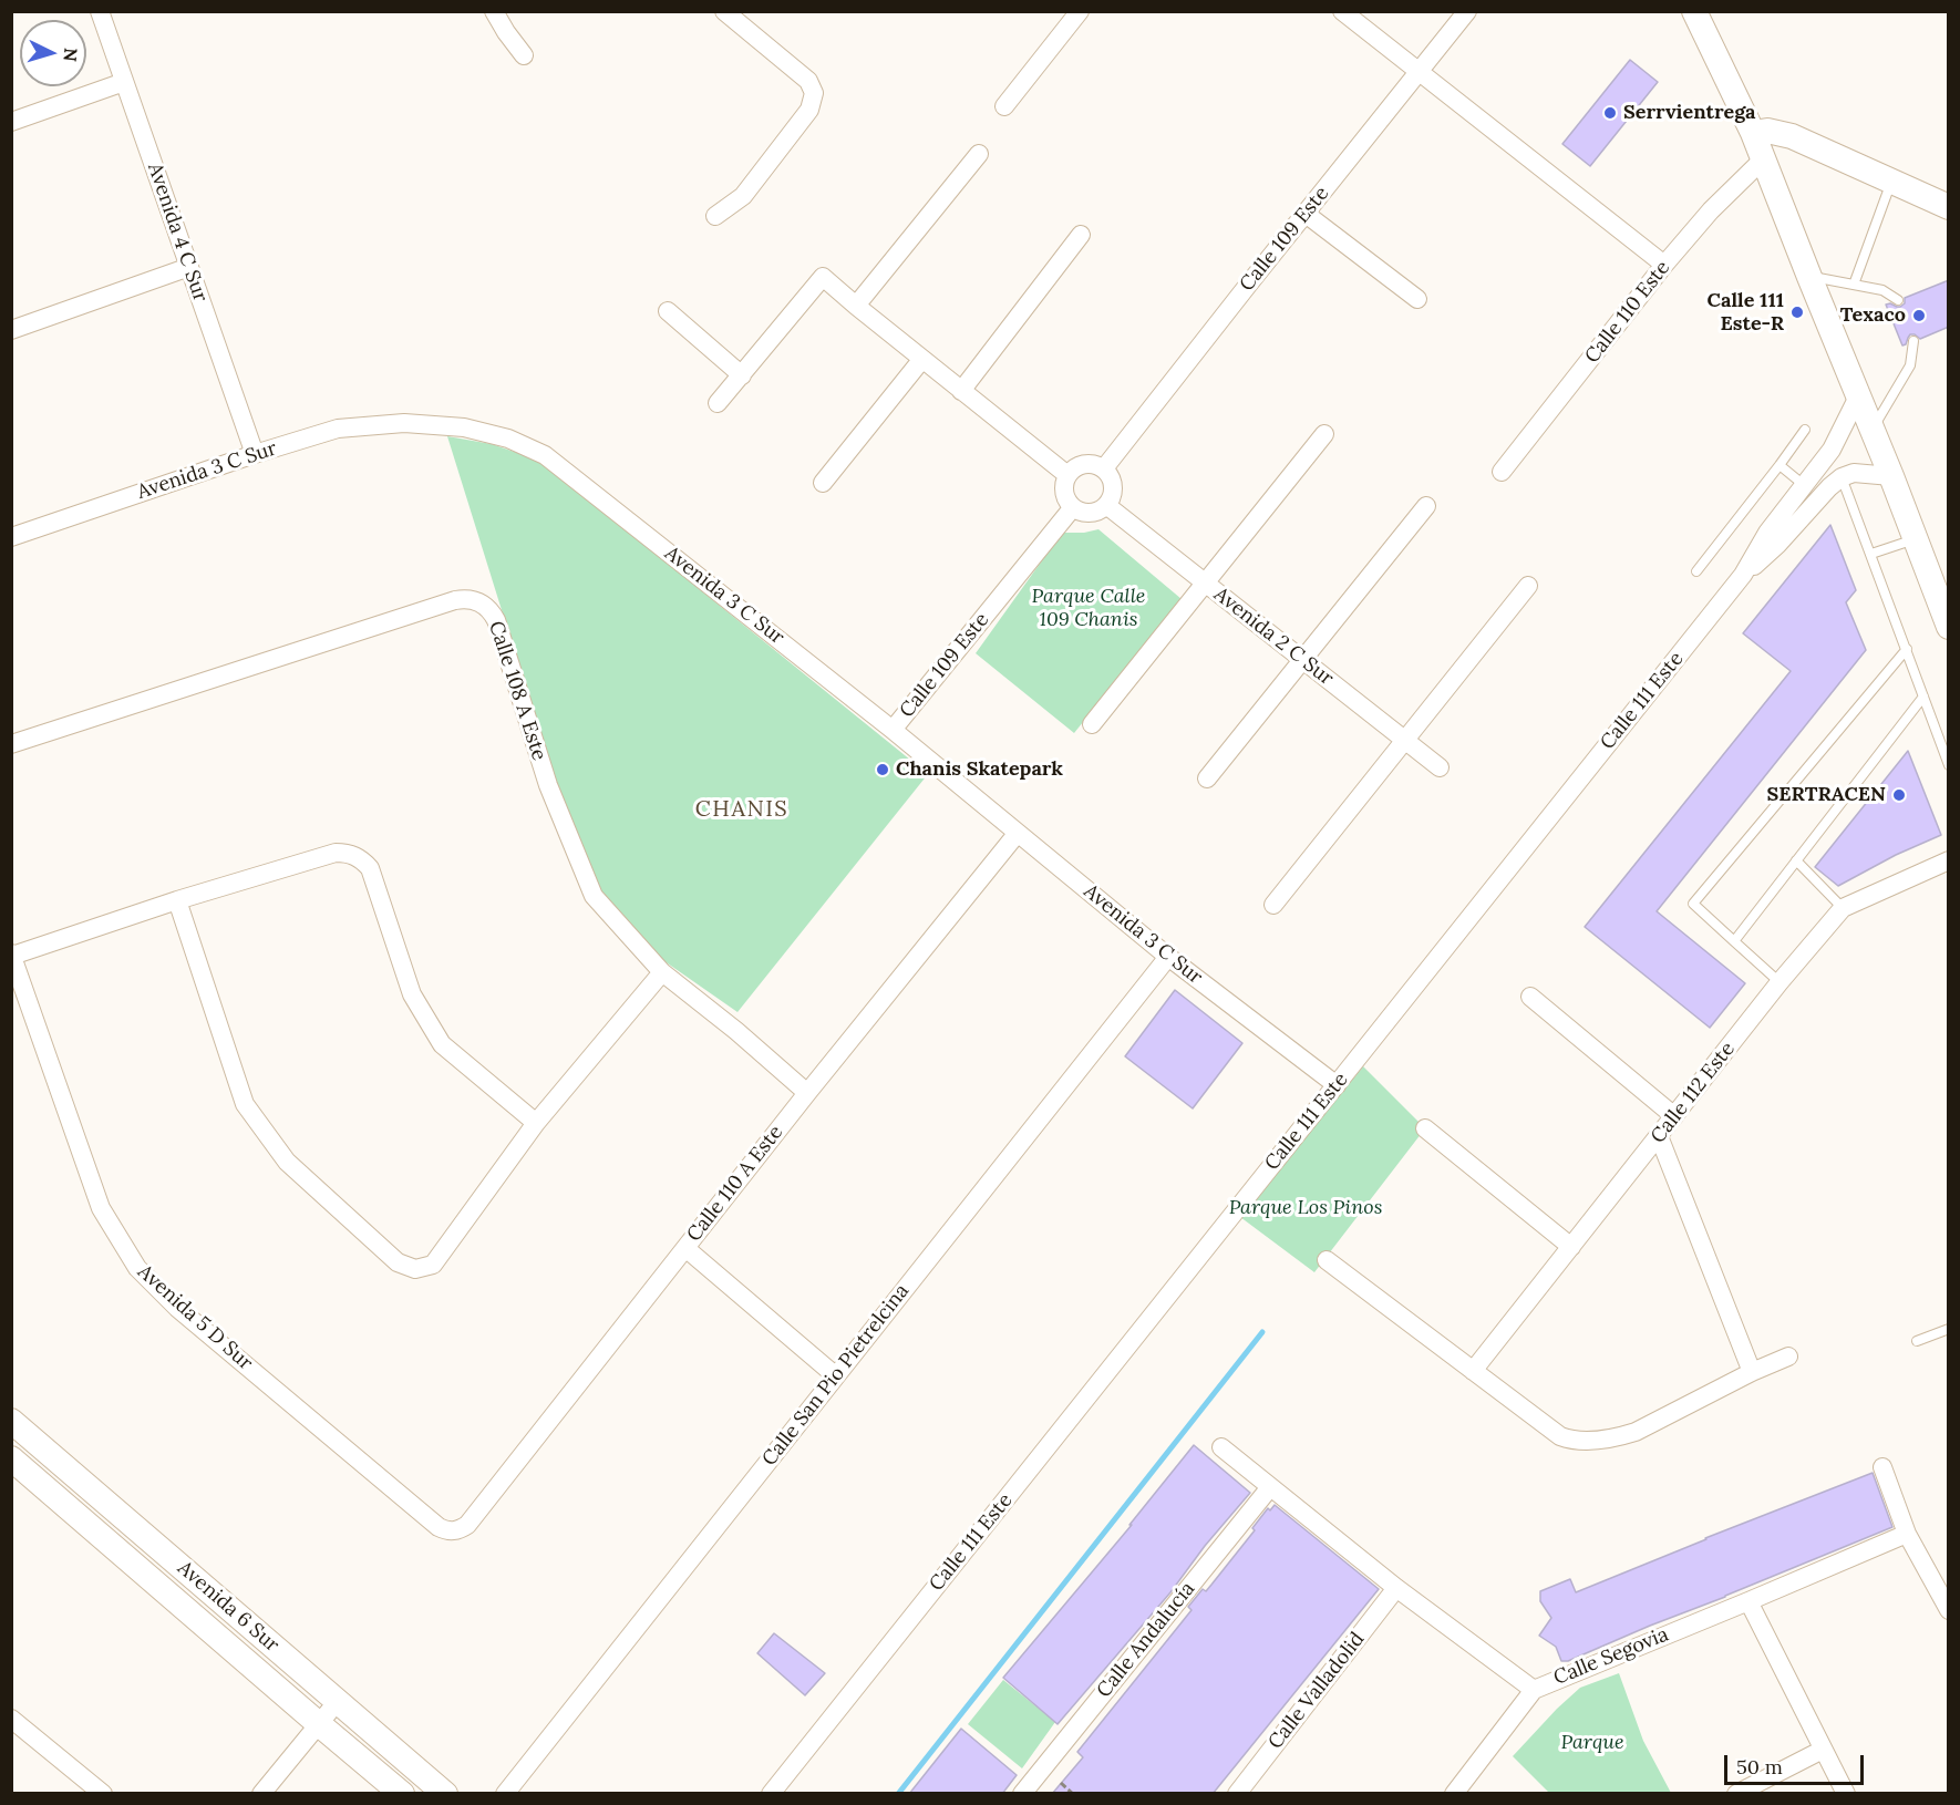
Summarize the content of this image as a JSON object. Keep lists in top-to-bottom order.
{
  "streets": {
    "main road": ["Avenida 6 Sur"],
    "street": [
      "Avenida 4 C Sur",
      "Calle 109 Este",
      "Calle 110 Este",
      "Avenida 3 C Sur",
      "Avenida 2 C Sur",
      "Calle 108 A Este",
      "Calle 111 Este",
      "Calle 112 Este",
      "Calle 110 A Este",
      "Avenida 5 D Sur",
      "Calle San Pio Pietrelcina",
      "Calle Andalucía",
      "Calle Segovia",
      "Calle Valladolid"
    ]
  },
  "crossings": [
    ["Avenida 4 C Sur", "Avenida 3 C Sur"],
    ["Calle 109 Este", "Avenida 3 C Sur"],
    ["Calle 109 Este", "Avenida 2 C Sur"],
    ["Avenida 3 C Sur", "Calle 111 Este"],
    ["Avenida 3 C Sur", "Calle 110 A Este"],
    ["Avenida 3 C Sur", "Calle San Pio Pietrelcina"],
    ["Calle 108 A Este", "Calle 110 A Este"],
    ["Calle 110 A Este", "Avenida 5 D Sur"],
    ["Calle Andalucía", "Calle Segovia"],
    ["Calle Segovia", "Calle Valladolid"]
  ],
  "districts": ["CHANIS"],
  "parks": ["Parque Calle 109 Chanis", "Parque Los Pinos", "Parque"],
  "places": [
    "Serrvientrega",
    "Calle 111 Este-R",
    "Texaco",
    "Chanis Skatepark",
    "SERTRACEN"
  ],
  "scale_bar": "50 m",
  "north": "right"
}
